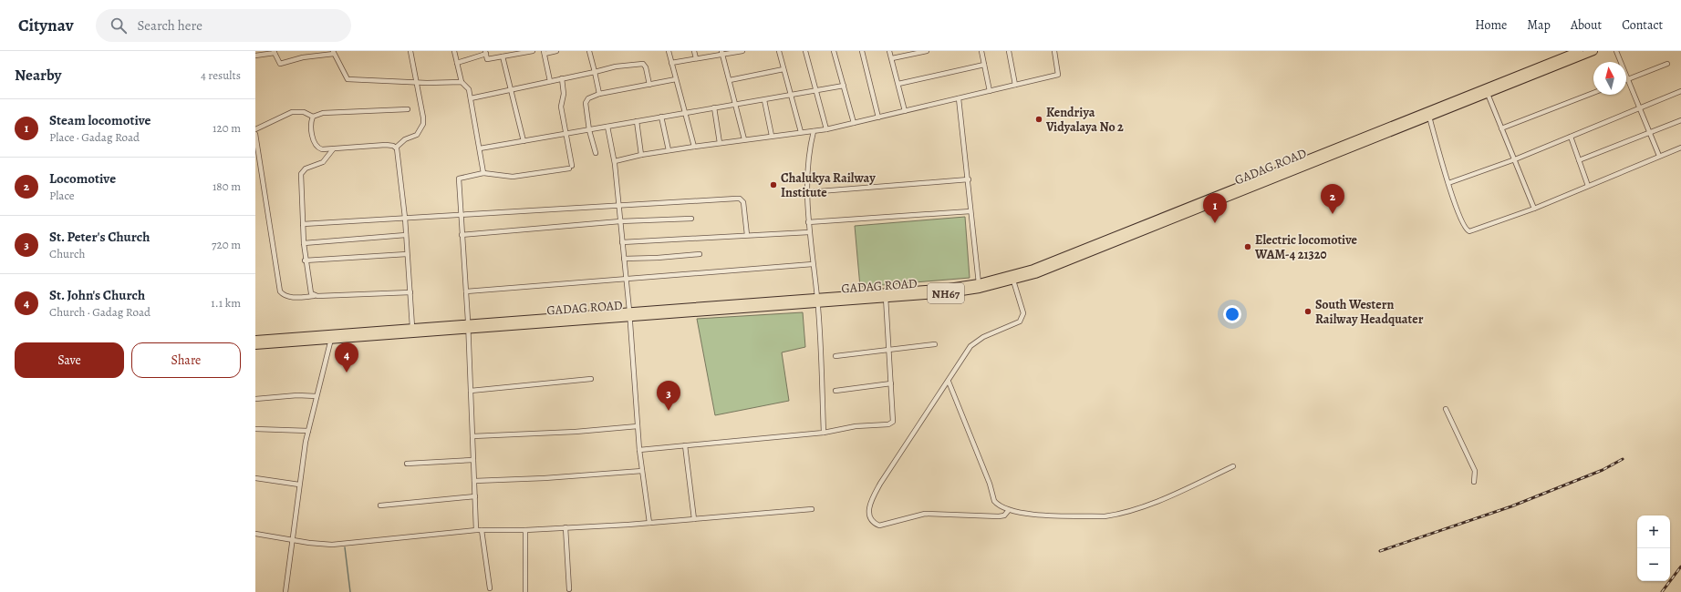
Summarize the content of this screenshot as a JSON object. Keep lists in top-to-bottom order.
{
  "streets": {
    "highway": ["GADAG ROAD", "NH67"]
  },
  "places": [
    "Kendriya Vidyalaya No 2",
    "Chalukya Railway Institute",
    "Electric locomotive WAM-4 21320",
    "South Western Railway Headquater"
  ],
  "north": "top",
  "page": {
    "header": "Citynav",
    "search": "Search here",
    "nav": [
      "Home",
      "Map",
      "About",
      "Contact"
    ],
    "heading": ["Nearby", "4 results"],
    "list": [
      {
        "mark": "1",
        "name": "Steam locomotive",
        "note": "Place · Gadag Road",
        "value": "120 m"
      },
      {
        "mark": "2",
        "name": "Locomotive",
        "note": "Place",
        "value": "180 m"
      },
      {
        "mark": "3",
        "name": "St. Peter's Church",
        "note": "Church",
        "value": "720 m"
      },
      {
        "mark": "4",
        "name": "St. John's Church",
        "note": "Church · Gadag Road",
        "value": "1.1 km"
      }
    ],
    "pins": [
      "2",
      "1",
      "4",
      "3"
    ],
    "buttons": ["Save", "Share"],
    "map_buttons": ["+", "−"]
  }
}
